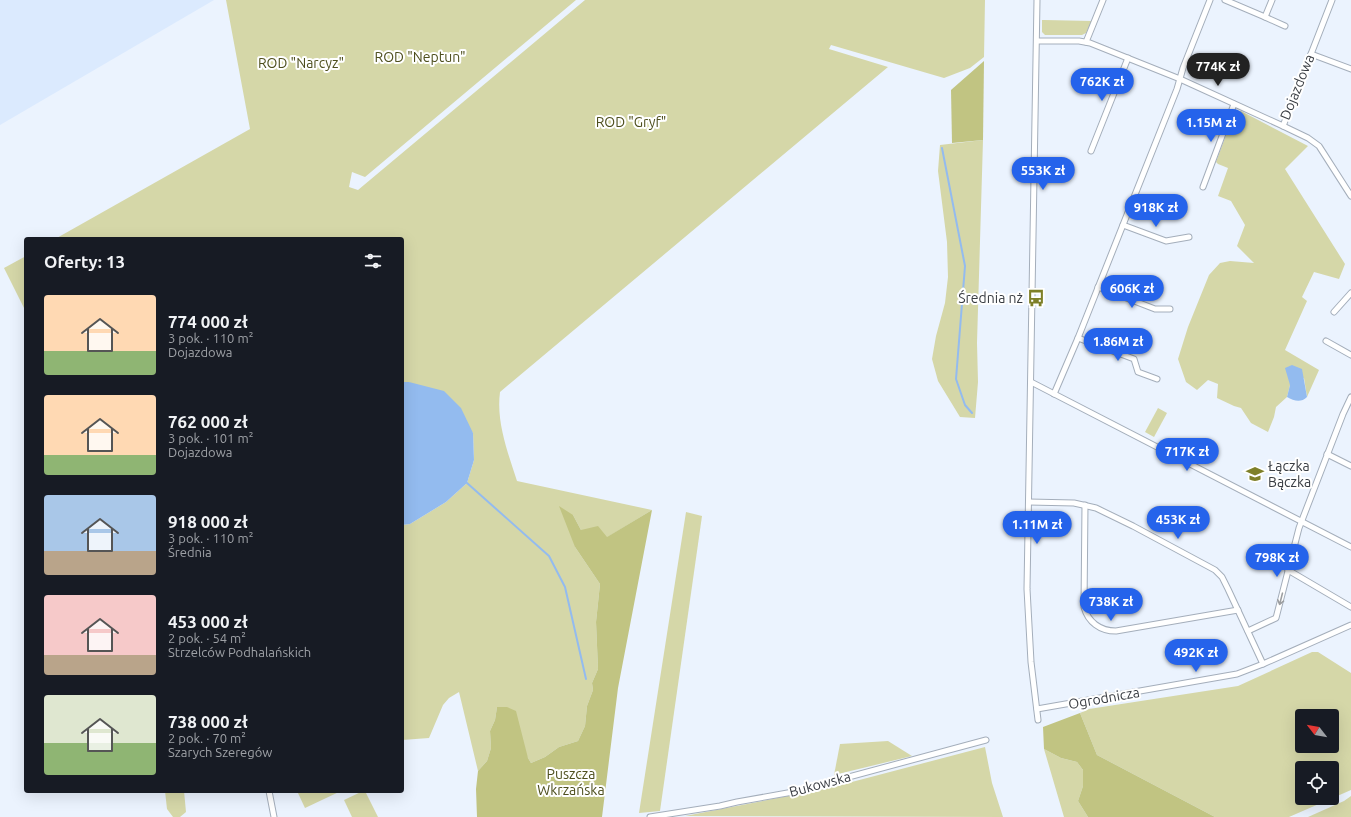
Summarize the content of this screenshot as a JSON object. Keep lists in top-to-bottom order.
{
  "streets": {
    "street": ["Dojazdowa", "Ogrodnicza", "Bukowska"]
  },
  "parks": [
    "ROD \"Neptun\"",
    "ROD \"Narcyz\"",
    "ROD \"Gryf\"",
    "Puszcza Wkrzańska"
  ],
  "places": {
    "bus stop": ["Średnia nż"],
    "school or university": ["Łączka Bączka"]
  },
  "north": "top left",
  "page": {
    "price": [
      "774K zł",
      "762K zł",
      "1.15M zł",
      "553K zł",
      "918K zł",
      "606K zł",
      "1.86M zł",
      "717K zł",
      "453K zł",
      "1.11M zł",
      "798K zł",
      "738K zł",
      "492K zł"
    ],
    "heading": "Oferty: 13",
    "list": [
      {
        "name": "774 000 zł",
        "note": "3 pok. · 110 m² · Dojazdowa"
      },
      {
        "name": "762 000 zł",
        "note": "3 pok. · 101 m² · Dojazdowa"
      },
      {
        "name": "918 000 zł",
        "note": "3 pok. · 110 m² · Średnia"
      },
      {
        "name": "453 000 zł",
        "note": "2 pok. · 54 m² · Strzelców Podhalańskich"
      },
      {
        "name": "738 000 zł",
        "note": "2 pok. · 70 m² · Szarych Szeregów"
      }
    ]
  }
}
